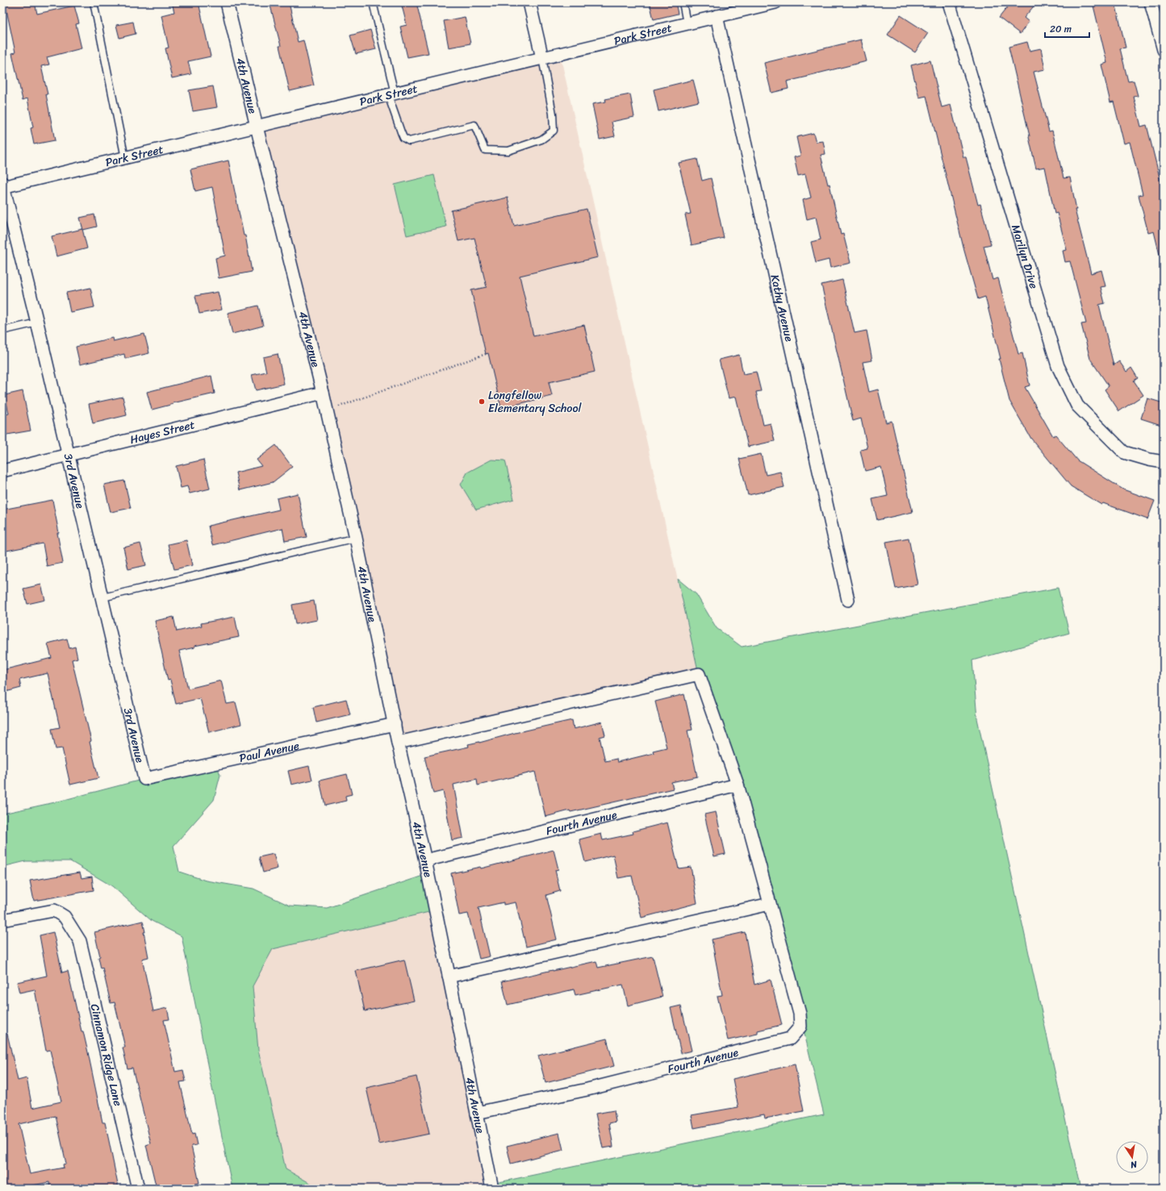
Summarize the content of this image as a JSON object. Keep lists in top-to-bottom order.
{
  "streets": {
    "street": [
      "Park Street",
      "4th Avenue",
      "Marilyn Drive",
      "Kathy Avenue",
      "Hayes Street",
      "3rd Avenue",
      "Paul Avenue",
      "Fourth Avenue",
      "Cinnamon Ridge Lane"
    ]
  },
  "crossings": [
    ["Park Street", "4th Avenue"],
    ["Park Street", "Kathy Avenue"],
    ["Park Street", "3rd Avenue"],
    ["4th Avenue", "Hayes Street"],
    ["4th Avenue", "Paul Avenue"],
    ["4th Avenue", "Fourth Avenue"],
    ["Hayes Street", "3rd Avenue"],
    ["3rd Avenue", "Paul Avenue"]
  ],
  "places": ["Longfellow Elementary School"],
  "scale_bar": "20 m",
  "north": "bottom"
}
